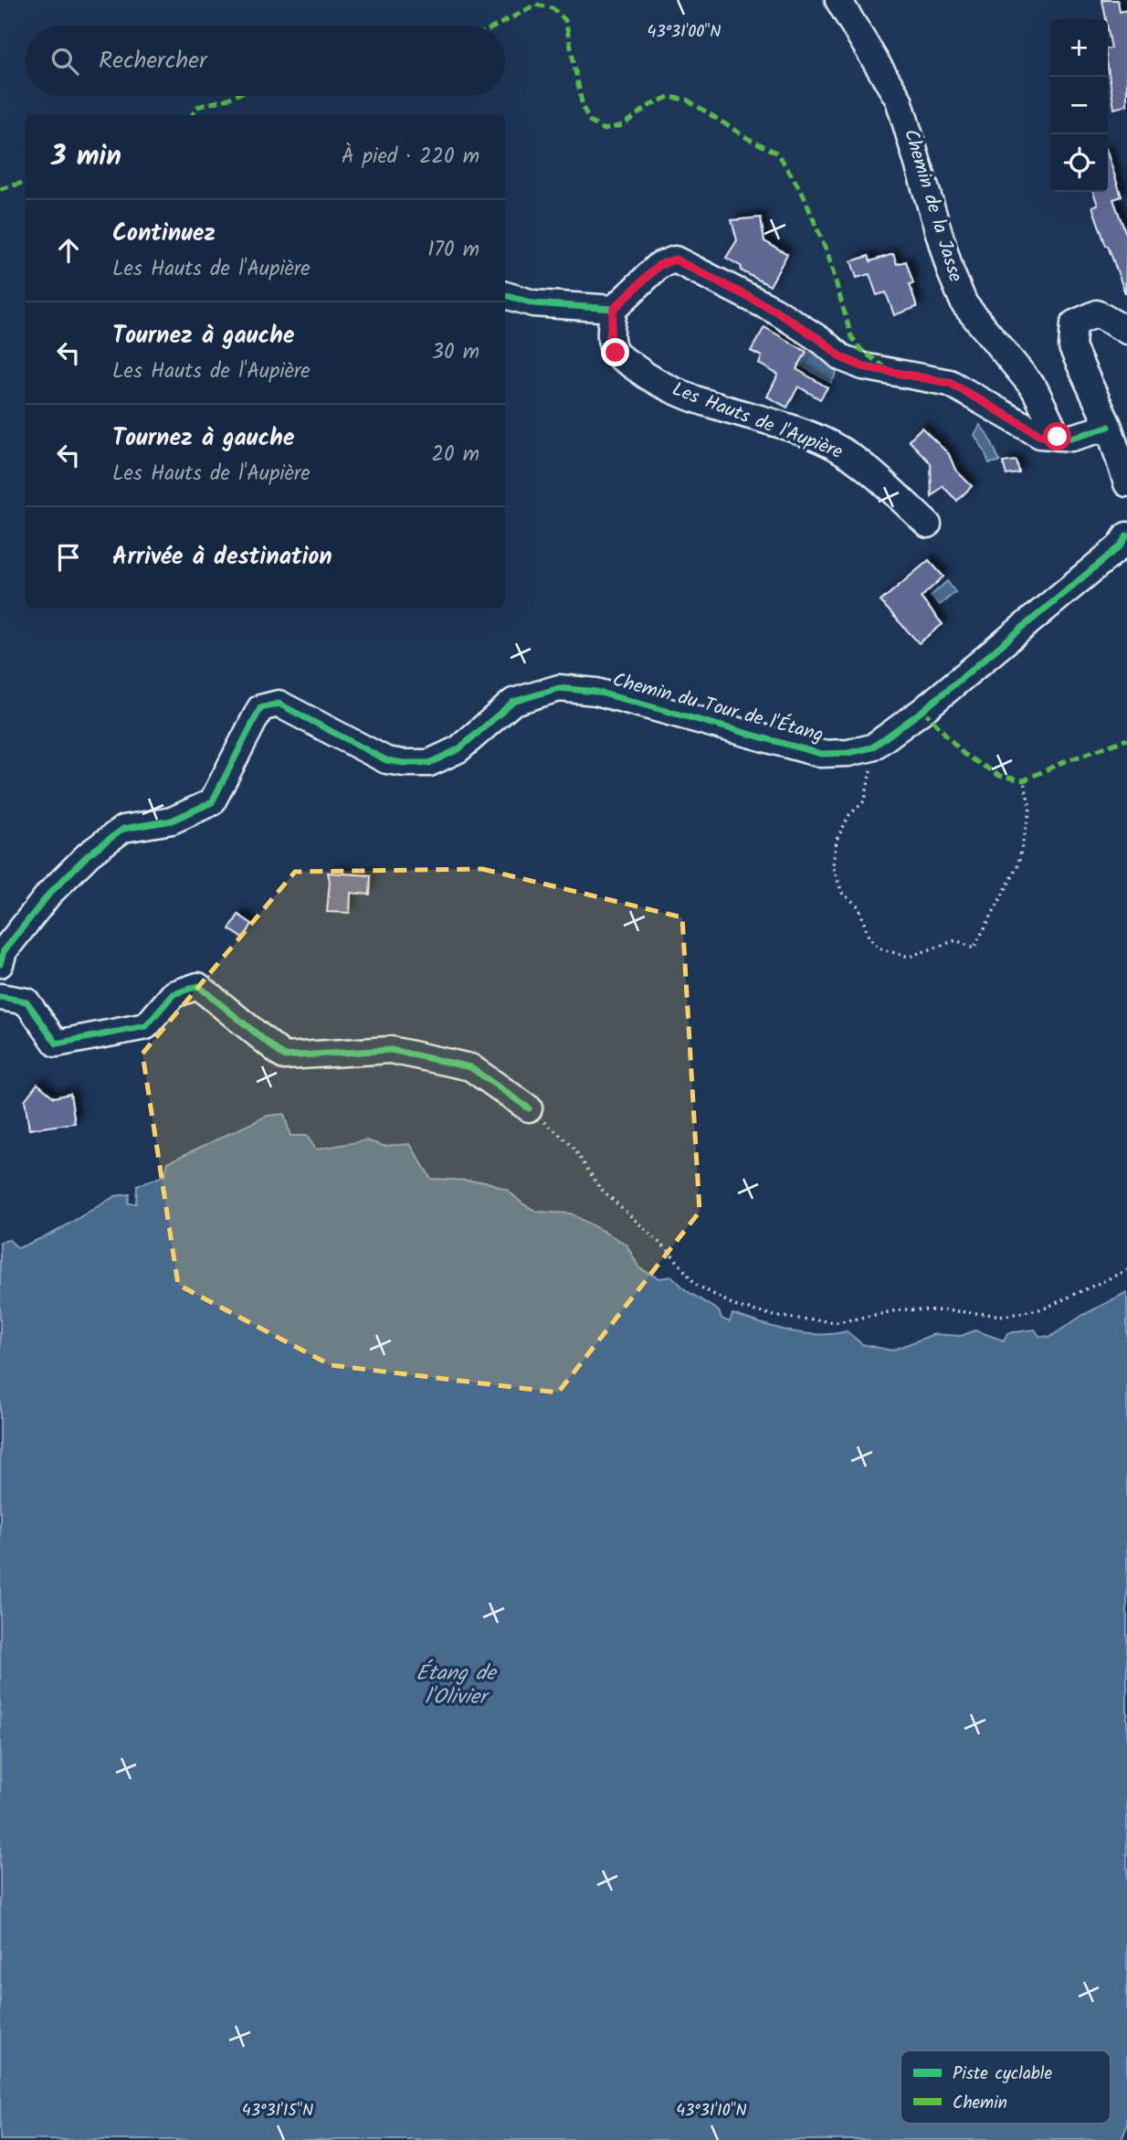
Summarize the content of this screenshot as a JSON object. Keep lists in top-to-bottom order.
{
  "streets": {
    "street": ["Chemin de la Jasse", "Les Hauts de l'Aupière", "Chemin du Tour de l'Étang"]
  },
  "water": ["Étang de l'Olivier"],
  "legend": ["Piste cyclable", "Chemin"],
  "page": {
    "map_buttons": ["+", "−"],
    "search": "Rechercher",
    "heading": ["3 min", "À pied · 220 m"],
    "list": [
      ["Continuez", "Les Hauts de l'Aupière", "170 m"],
      ["Tournez à gauche", "Les Hauts de l'Aupière", "30 m"],
      ["Tournez à gauche", "Les Hauts de l'Aupière", "20 m"],
      "Arrivée à destination"
    ]
  },
  "coordinates": ["43°31'00\"N", "43°31'15\"N", "43°31'10\"N"]
}
